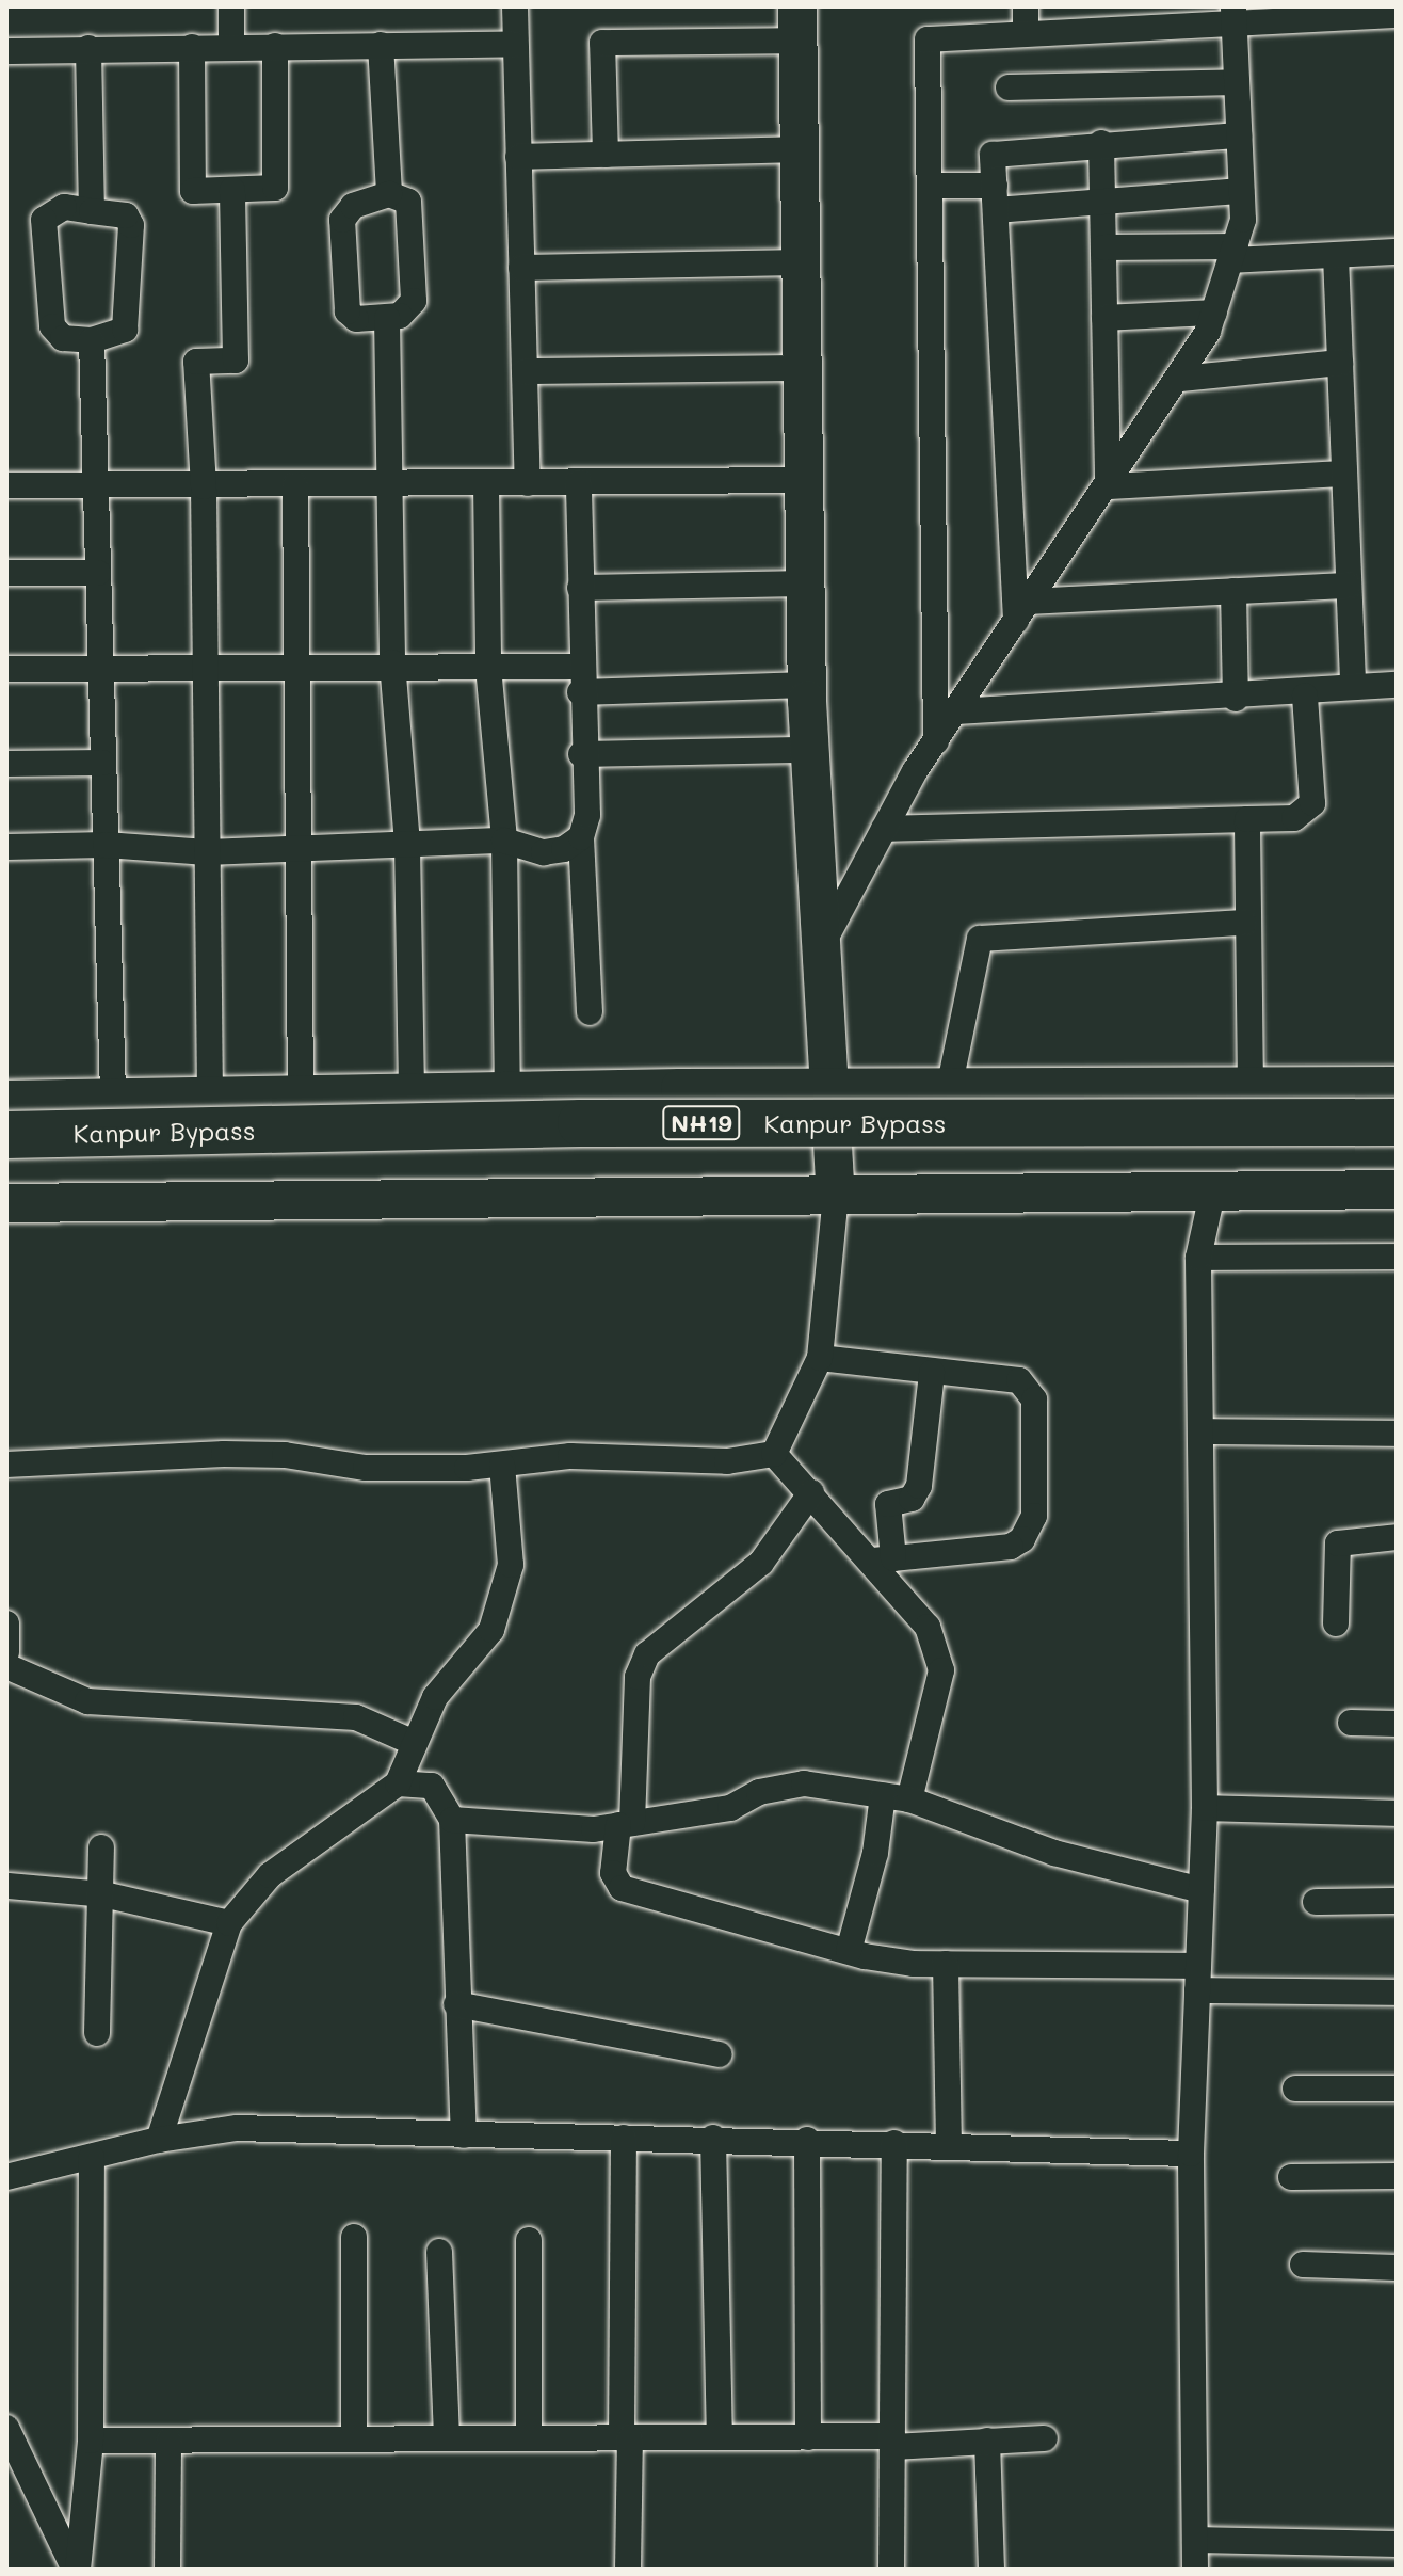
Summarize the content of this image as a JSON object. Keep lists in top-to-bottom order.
{
  "streets": {
    "highway": ["NH19", "Kanpur Bypass"]
  }
}
